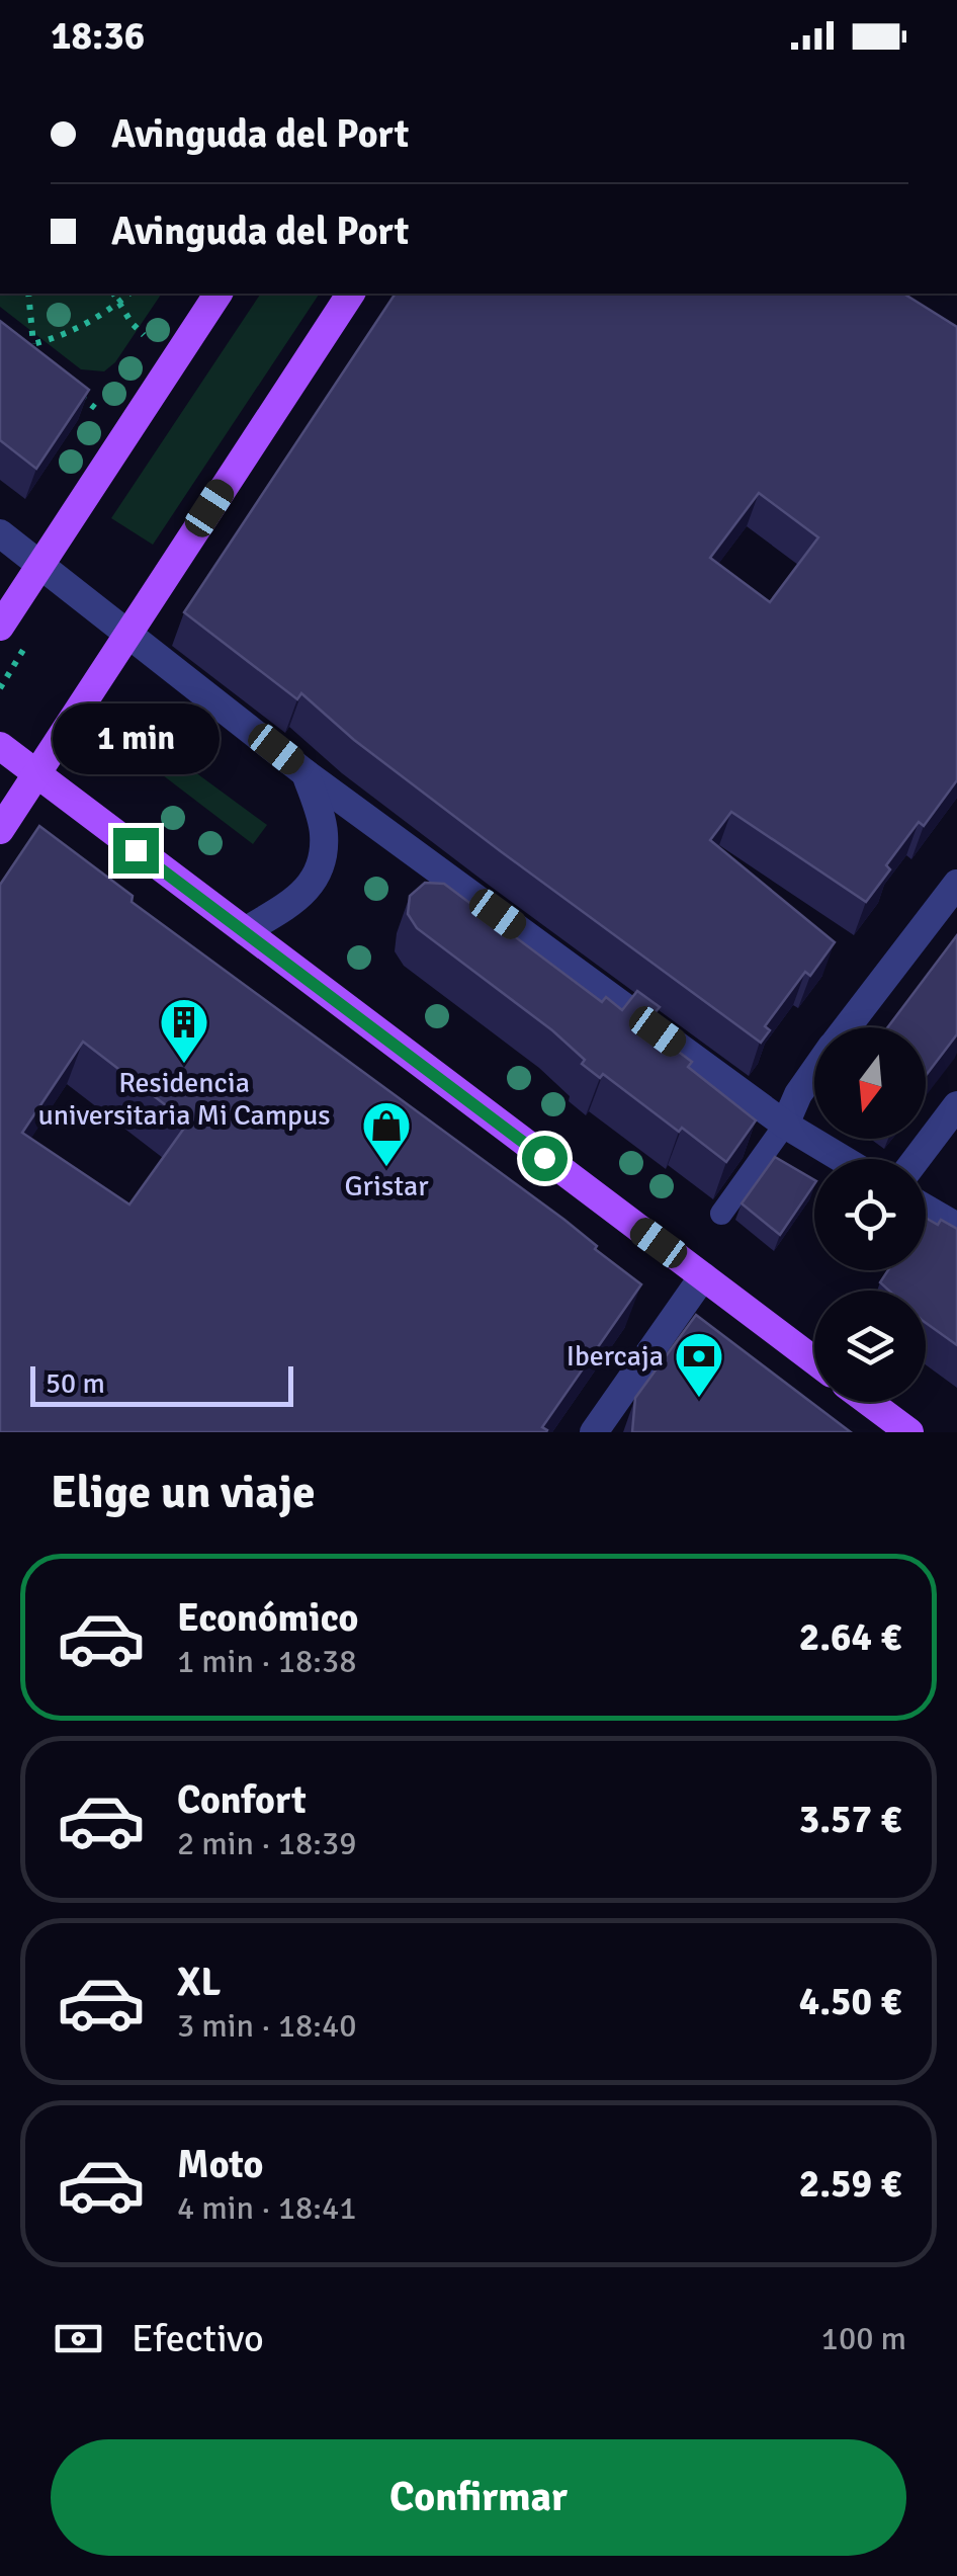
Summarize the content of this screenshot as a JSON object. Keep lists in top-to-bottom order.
{
  "places": {
    "building": ["Residencia universitaria Mi Campus"],
    "shop": ["Gristar"],
    "bank": ["Ibercaja"]
  },
  "scale_bar": "50 m",
  "north": "bottom",
  "page": {
    "status": "18:36",
    "banner": ["Avinguda del Port", "Avinguda del Port"],
    "bubble": "1 min",
    "scale": "50 m",
    "heading": "Elige un viaje",
    "list": [
      {
        "name": "Económico",
        "note": "1 min · 18:38",
        "value": "2.64 €"
      },
      {
        "name": "Confort",
        "note": "2 min · 18:39",
        "value": "3.57 €"
      },
      {
        "name": "XL",
        "note": "3 min · 18:40",
        "value": "4.50 €"
      },
      {
        "name": "Moto",
        "note": "4 min · 18:41",
        "value": "2.59 €"
      }
    ],
    "pay": ["Efectivo", "100 m"],
    "buttons": "Confirmar"
  }
}
